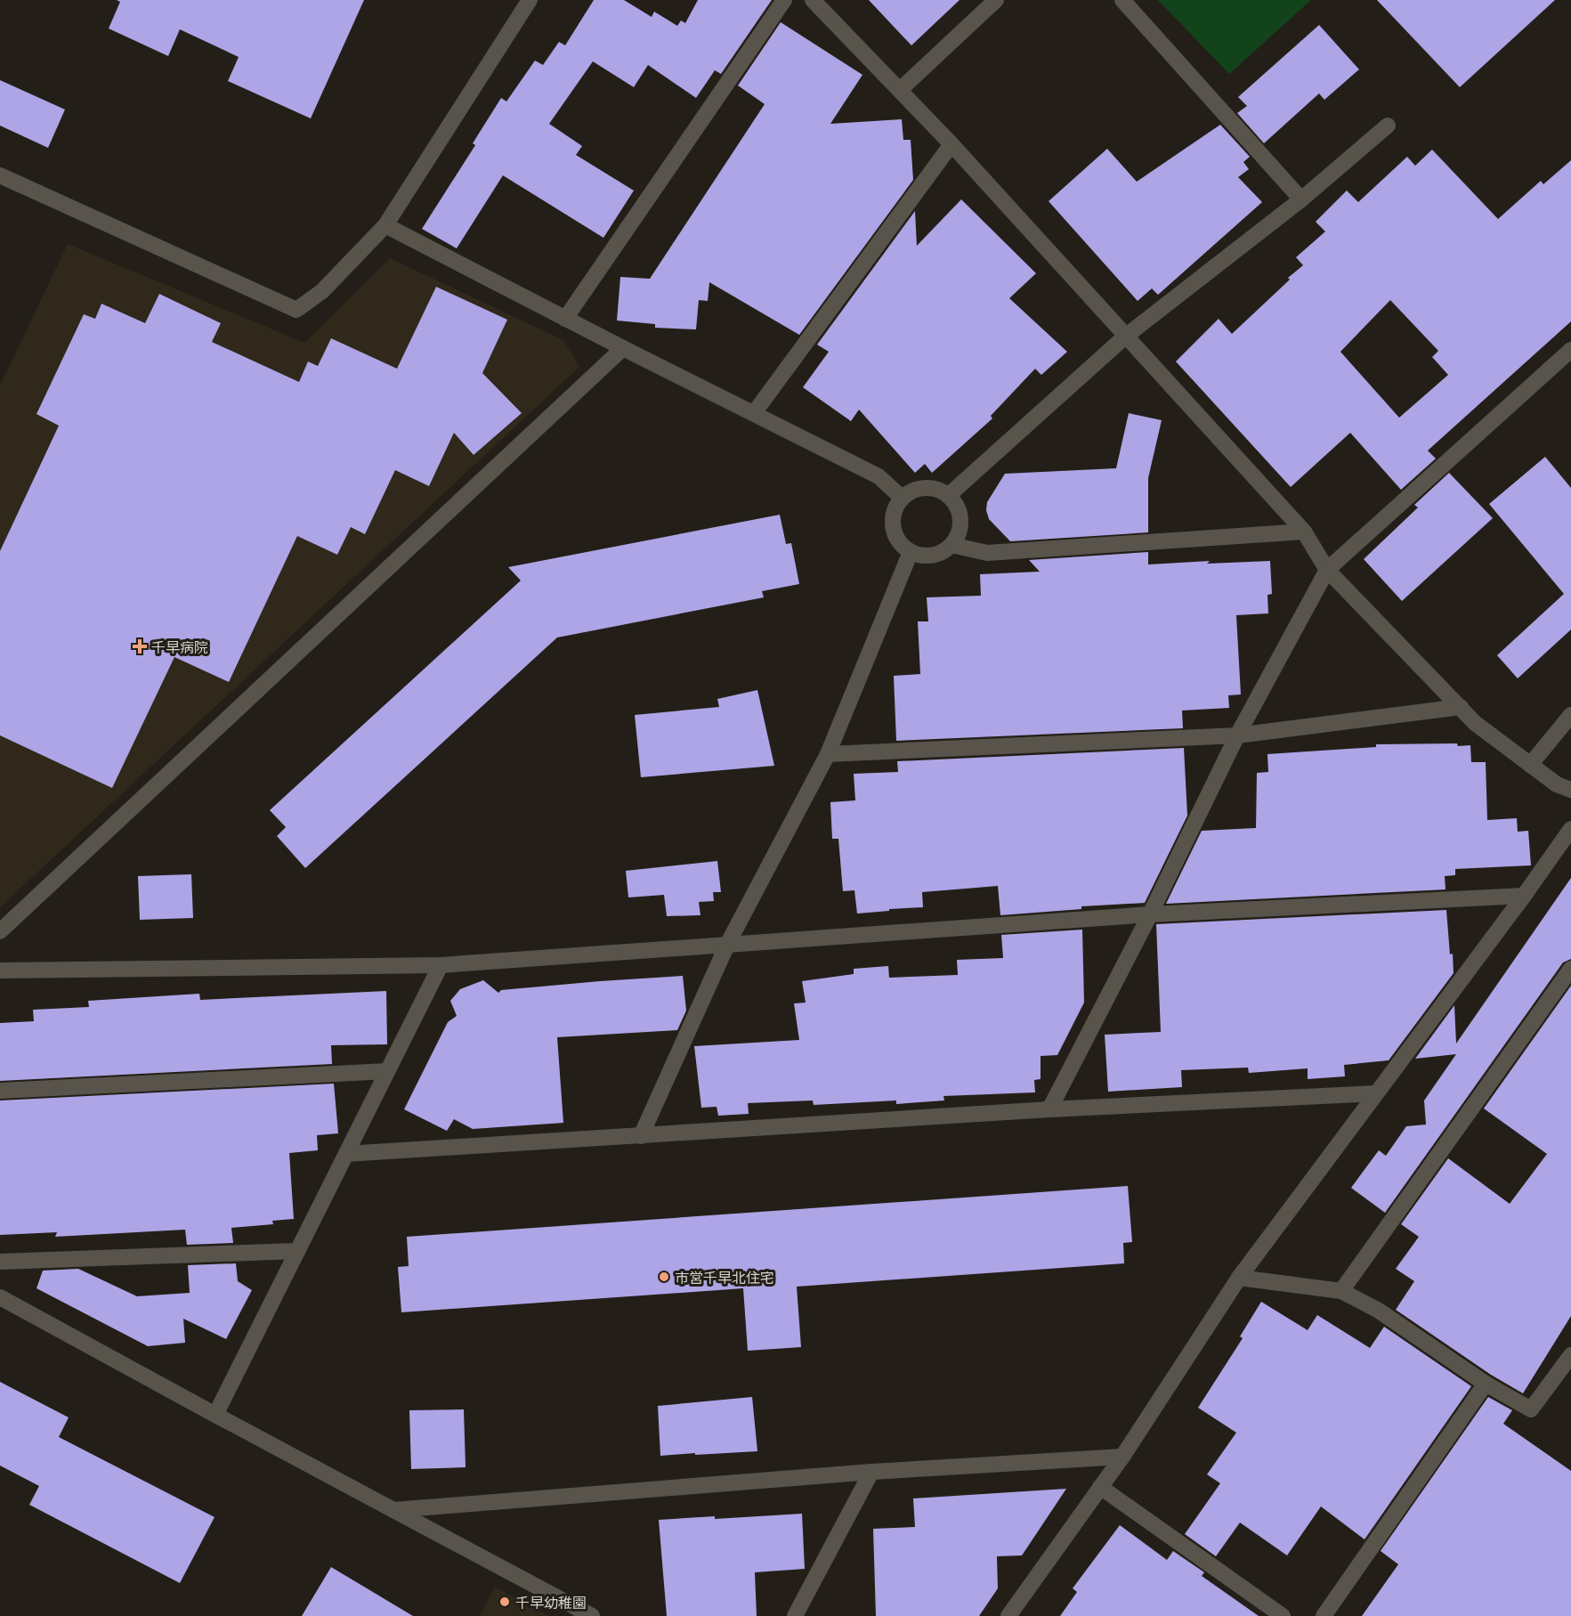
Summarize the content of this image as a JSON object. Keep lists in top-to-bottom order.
{
  "places": {
    "health": ["千早病院"],
    "other": ["市営千早北住宅", "千早幼稚園"]
  }
}
